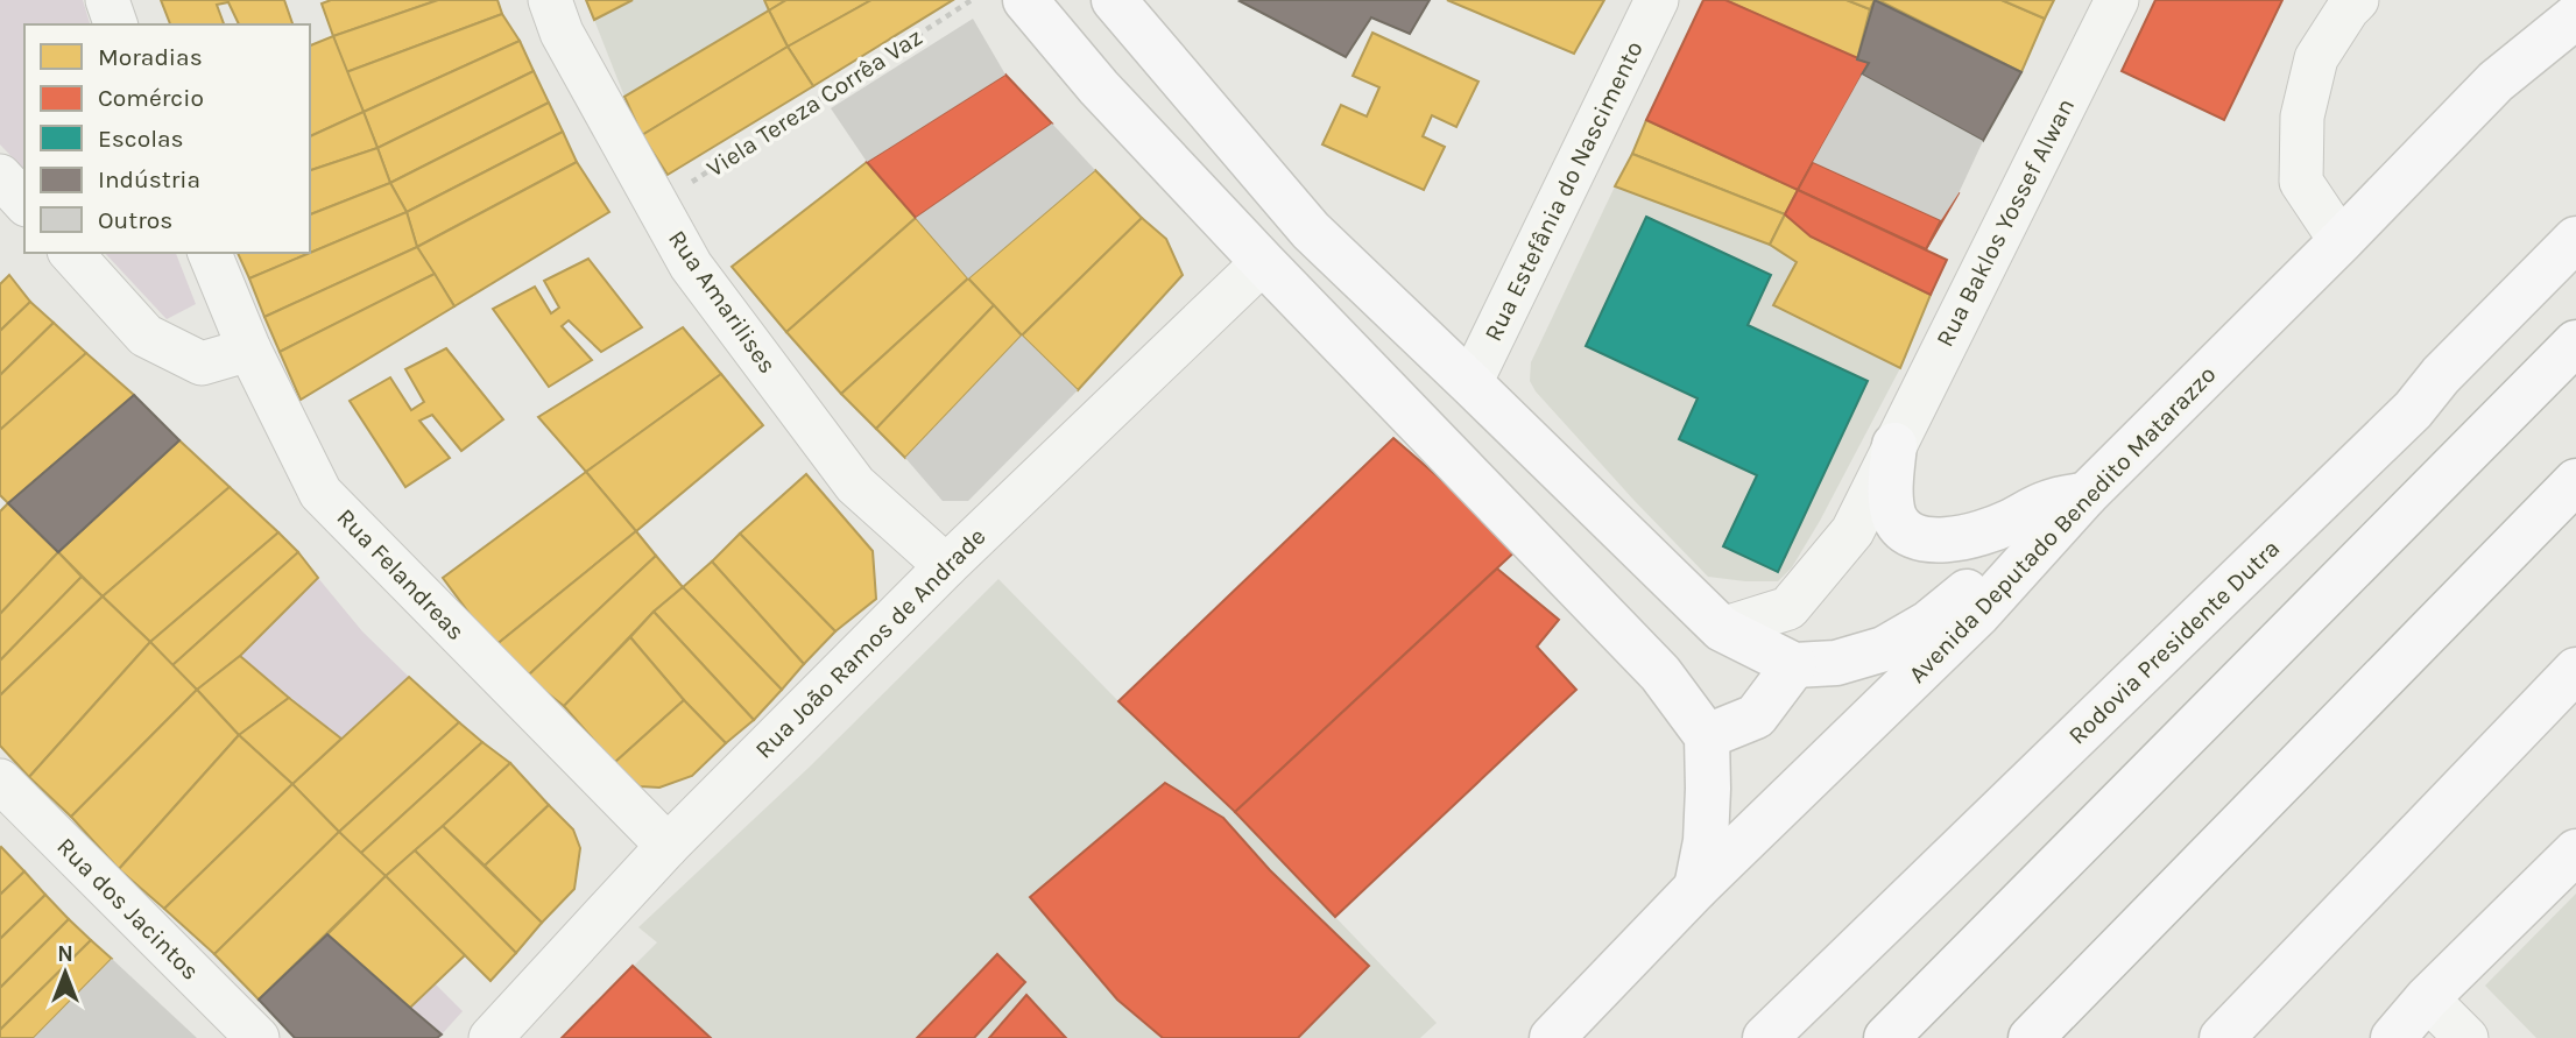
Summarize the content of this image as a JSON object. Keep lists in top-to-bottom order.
{
  "streets": {
    "main road": ["Avenida Deputado Benedito Matarazzo", "Rodovia Presidente Dutra"],
    "street": [
      "Rua Estefânia do Nascimento",
      "Rua Baklos Yossef Alwan",
      "Rua Amarilises",
      "Rua Felandreas",
      "Rua João Ramos de Andrade",
      "Rua dos Jacintos"
    ],
    "path": ["Viela Tereza Corrêa Vaz"]
  },
  "crossings": [
    ["Viela Tereza Corrêa Vaz", "Rua Amarilises"],
    ["Rua Amarilises", "Rua João Ramos de Andrade"],
    ["Rua Felandreas", "Rua João Ramos de Andrade"]
  ],
  "legend": [
    "Moradias",
    "Comércio",
    "Escolas",
    "Indústria",
    "Outros"
  ],
  "north": "top"
}
